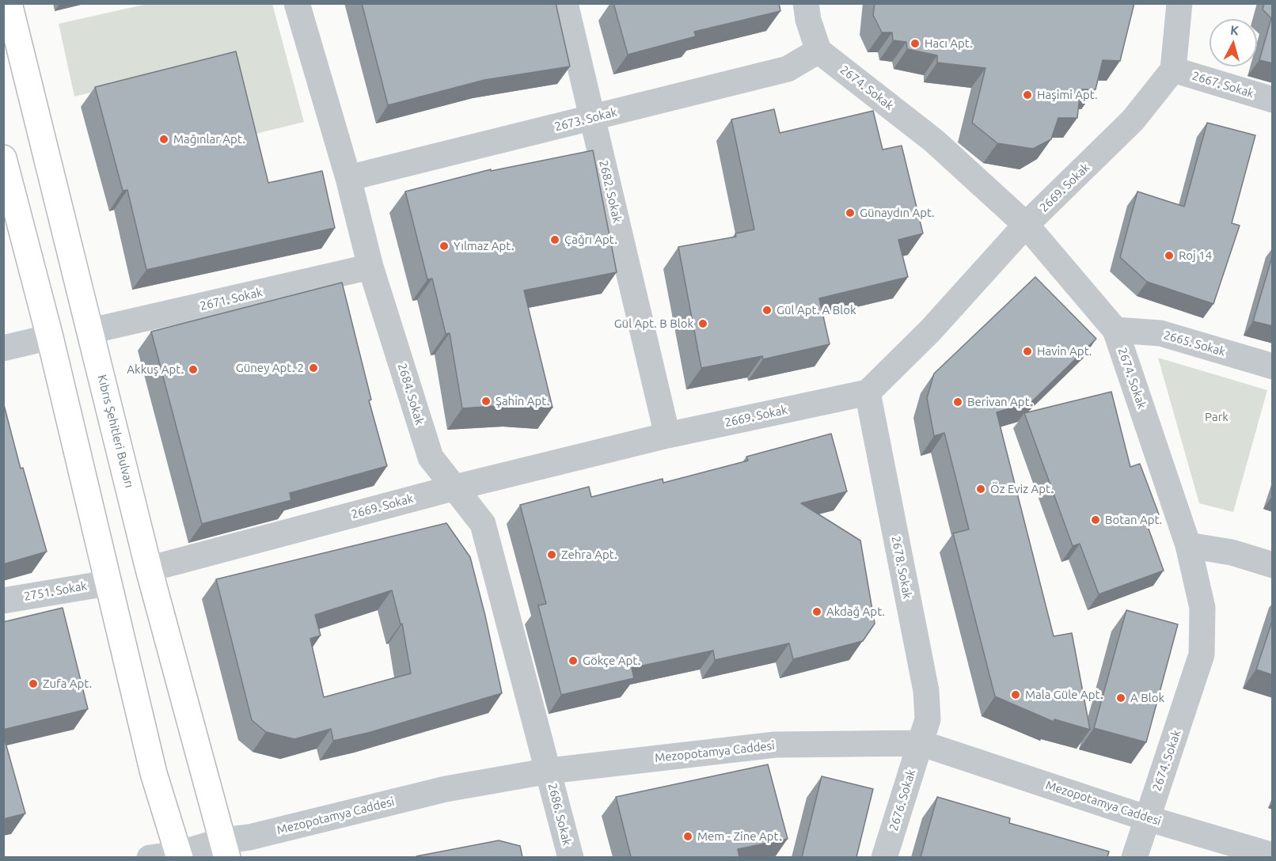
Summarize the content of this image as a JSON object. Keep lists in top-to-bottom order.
{
  "streets": {
    "main road": ["Kıbrıs Şehitleri Bulvarı"],
    "street": [
      "2667. Sokak",
      "2674. Sokak",
      "2673. Sokak",
      "2669. Sokak",
      "2682. Sokak",
      "2671. Sokak",
      "2665. Sokak",
      "2684. Sokak",
      "2678. Sokak",
      "2751. Sokak",
      "Mezopotamya Caddesi",
      "2676. Sokak",
      "2686. Sokak"
    ]
  },
  "crossings": [
    ["2667. Sokak", "2669. Sokak"],
    ["2674. Sokak", "2673. Sokak"],
    ["2674. Sokak", "2669. Sokak"],
    ["2674. Sokak", "2665. Sokak"],
    ["2674. Sokak", "Mezopotamya Caddesi"],
    ["2673. Sokak", "2682. Sokak"],
    ["2673. Sokak", "2684. Sokak"],
    ["2669. Sokak", "2682. Sokak"],
    ["2669. Sokak", "2684. Sokak"],
    ["2669. Sokak", "Kıbrıs Şehitleri Bulvarı"],
    ["2669. Sokak", "2678. Sokak"],
    ["2671. Sokak", "2684. Sokak"],
    ["2671. Sokak", "Kıbrıs Şehitleri Bulvarı"],
    ["2684. Sokak", "Mezopotamya Caddesi"],
    ["2684. Sokak", "2686. Sokak"],
    ["Kıbrıs Şehitleri Bulvarı", "Mezopotamya Caddesi"],
    ["2678. Sokak", "Mezopotamya Caddesi"],
    ["2678. Sokak", "2676. Sokak"],
    ["Mezopotamya Caddesi", "2676. Sokak"],
    ["Mezopotamya Caddesi", "2686. Sokak"]
  ],
  "parks": ["Park"],
  "places": [
    "Hacı Apt.",
    "Haşimi Apt.",
    "Mağınlar Apt.",
    "Günaydın Apt.",
    "Çağrı Apt.",
    "Yılmaz Apt.",
    "Roj 14",
    "Gül Apt. A Blok",
    "Gül Apt. B Blok",
    "Havin Apt.",
    "Güney Apt. 2",
    "Akkuş Apt.",
    "Şahin Apt.",
    "Berivan Apt.",
    "Öz Eviz Apt.",
    "Botan Apt.",
    "Zehra Apt.",
    "Akdağ Apt.",
    "Gökçe Apt.",
    "Zufa Apt.",
    "Mala Güle Apt.",
    "A Blok",
    "Mem - Zine Apt."
  ],
  "north": "top"
}
